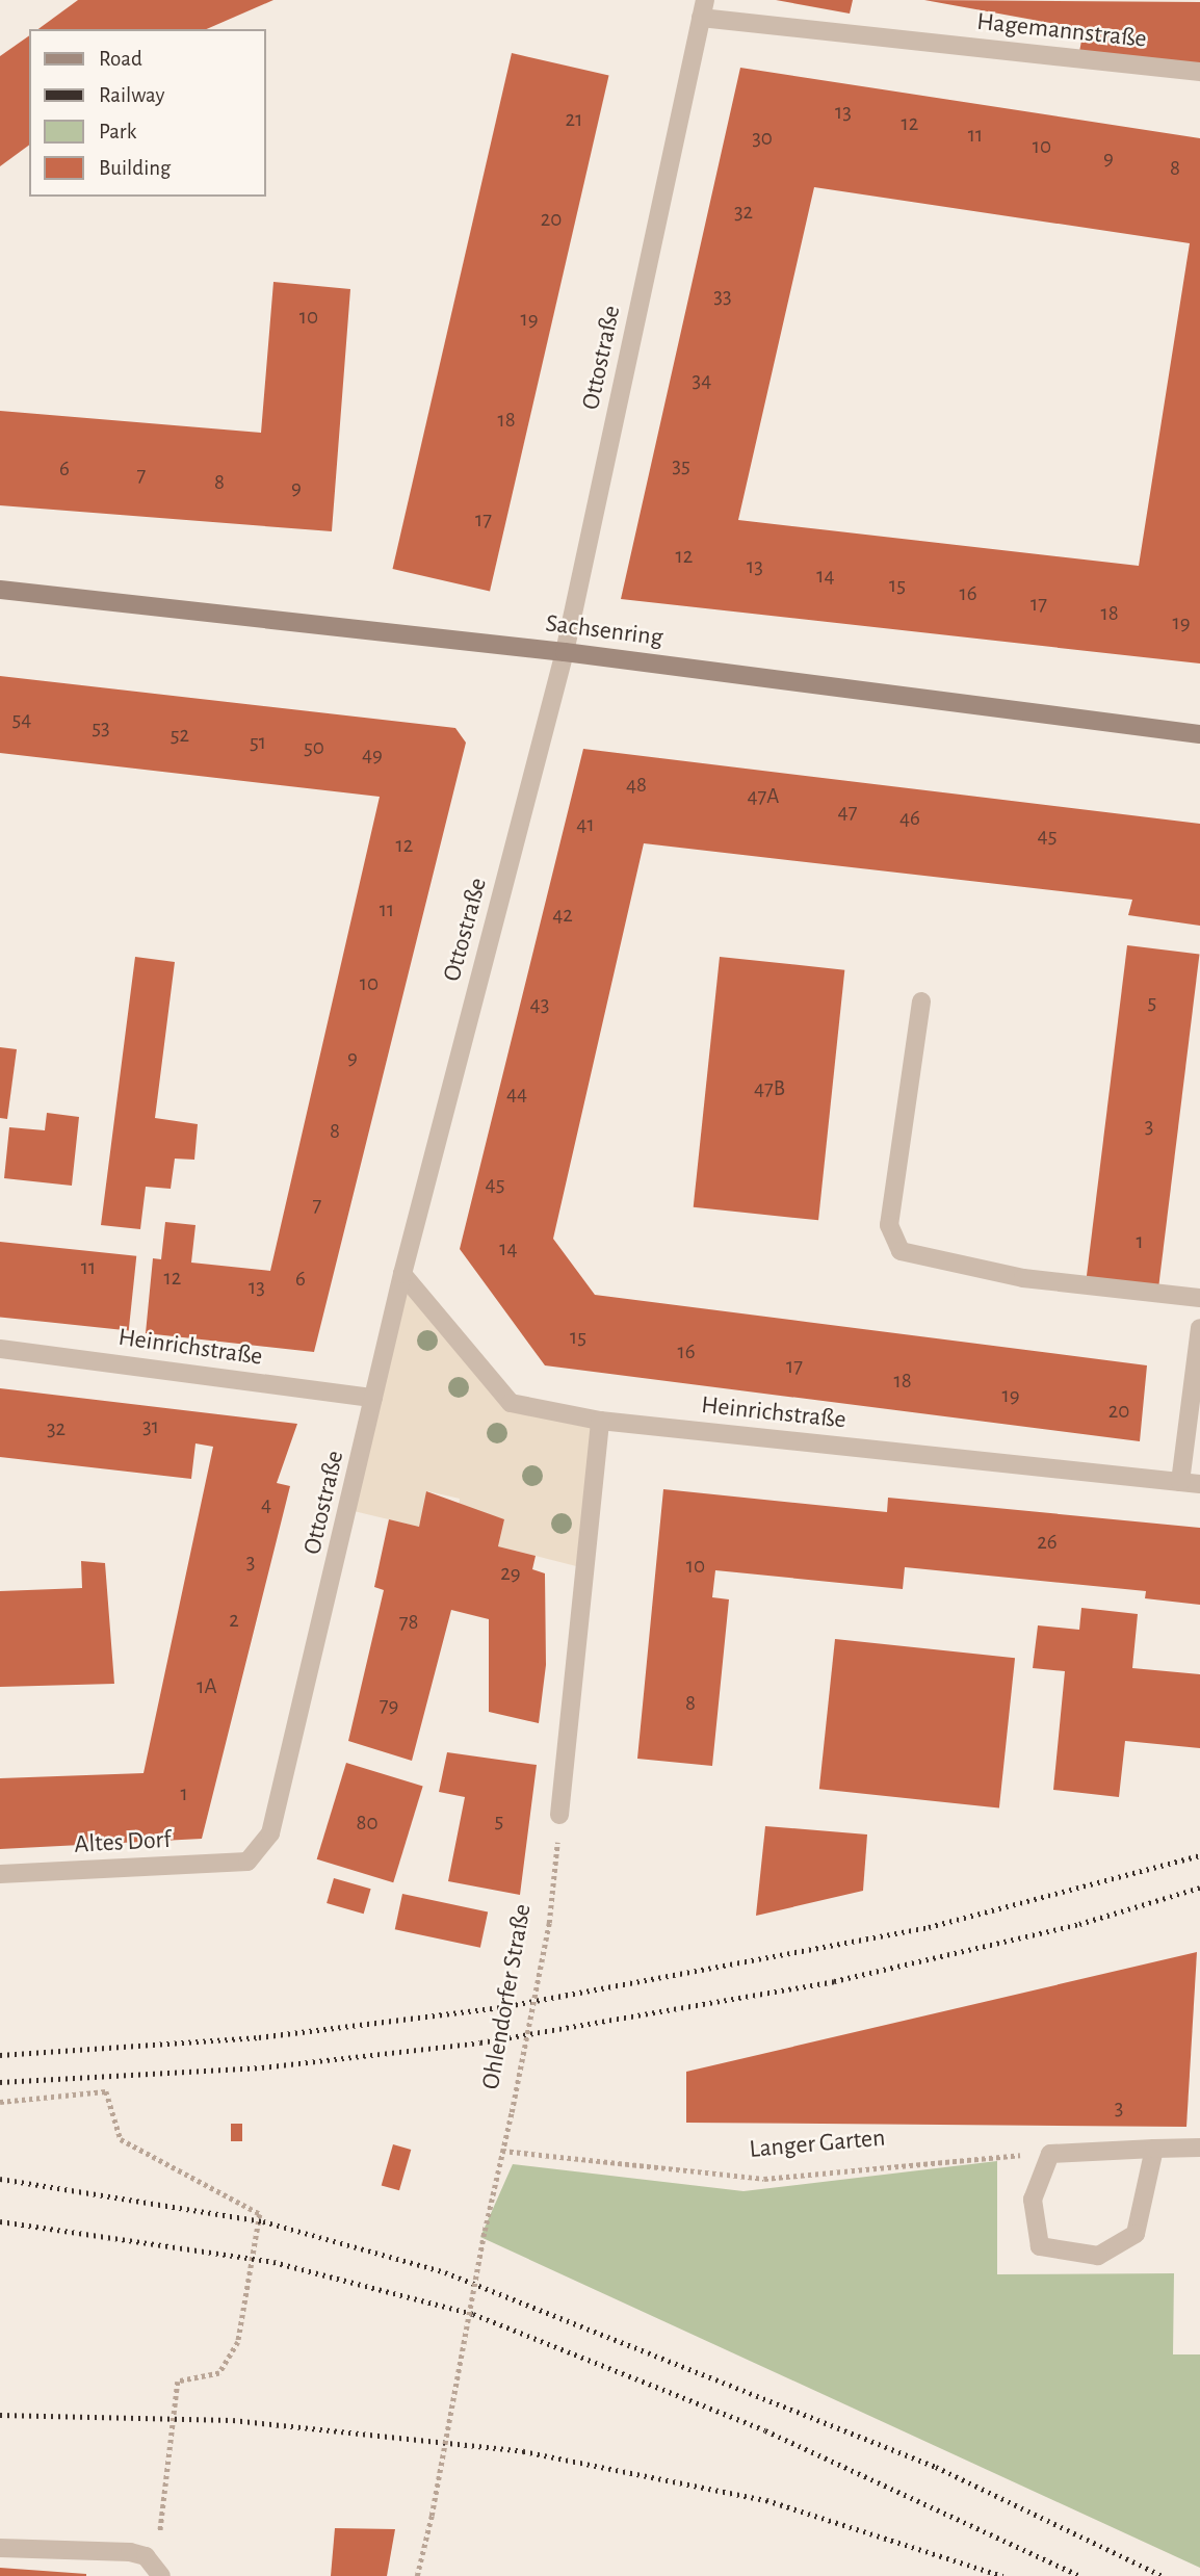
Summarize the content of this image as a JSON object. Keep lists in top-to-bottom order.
{
  "streets": {
    "street": [
      "Hagemannstraße",
      "Ottostraße",
      "Sachsenring",
      "Heinrichstraße",
      "Altes Dorf"
    ],
    "path": ["Ohlendorfer Straße", "Langer Garten"]
  },
  "crossings": [
    ["Hagemannstraße", "Ottostraße"],
    ["Ottostraße", "Sachsenring"],
    ["Ottostraße", "Heinrichstraße"],
    ["Ottostraße", "Altes Dorf"],
    ["Ohlendorfer Straße", "Langer Garten"]
  ],
  "house_numbers": [
    "13",
    "21",
    "12",
    "11",
    "30",
    "10",
    "9",
    "8",
    "32",
    "20",
    "33",
    "10",
    "19",
    "34",
    "18",
    "35",
    "6",
    "7",
    "8",
    "9",
    "17",
    "12",
    "13",
    "14",
    "15",
    "16",
    "17",
    "18",
    "19",
    "54",
    "53",
    "52",
    "51",
    "50",
    "49",
    "48",
    "47A",
    "47",
    "46",
    "41",
    "45",
    "12",
    "11",
    "42",
    "10",
    "5",
    "43",
    "9",
    "47B",
    "44",
    "3",
    "8",
    "45",
    "7",
    "1",
    "14",
    "11",
    "12",
    "6",
    "13",
    "15",
    "16",
    "17",
    "18",
    "19",
    "20",
    "31",
    "32",
    "4",
    "26",
    "3",
    "10",
    "29",
    "2",
    "78",
    "1A",
    "8",
    "79",
    "1",
    "5",
    "80",
    "3"
  ],
  "legend": [
    "Road",
    "Railway",
    "Park",
    "Building"
  ]
}
